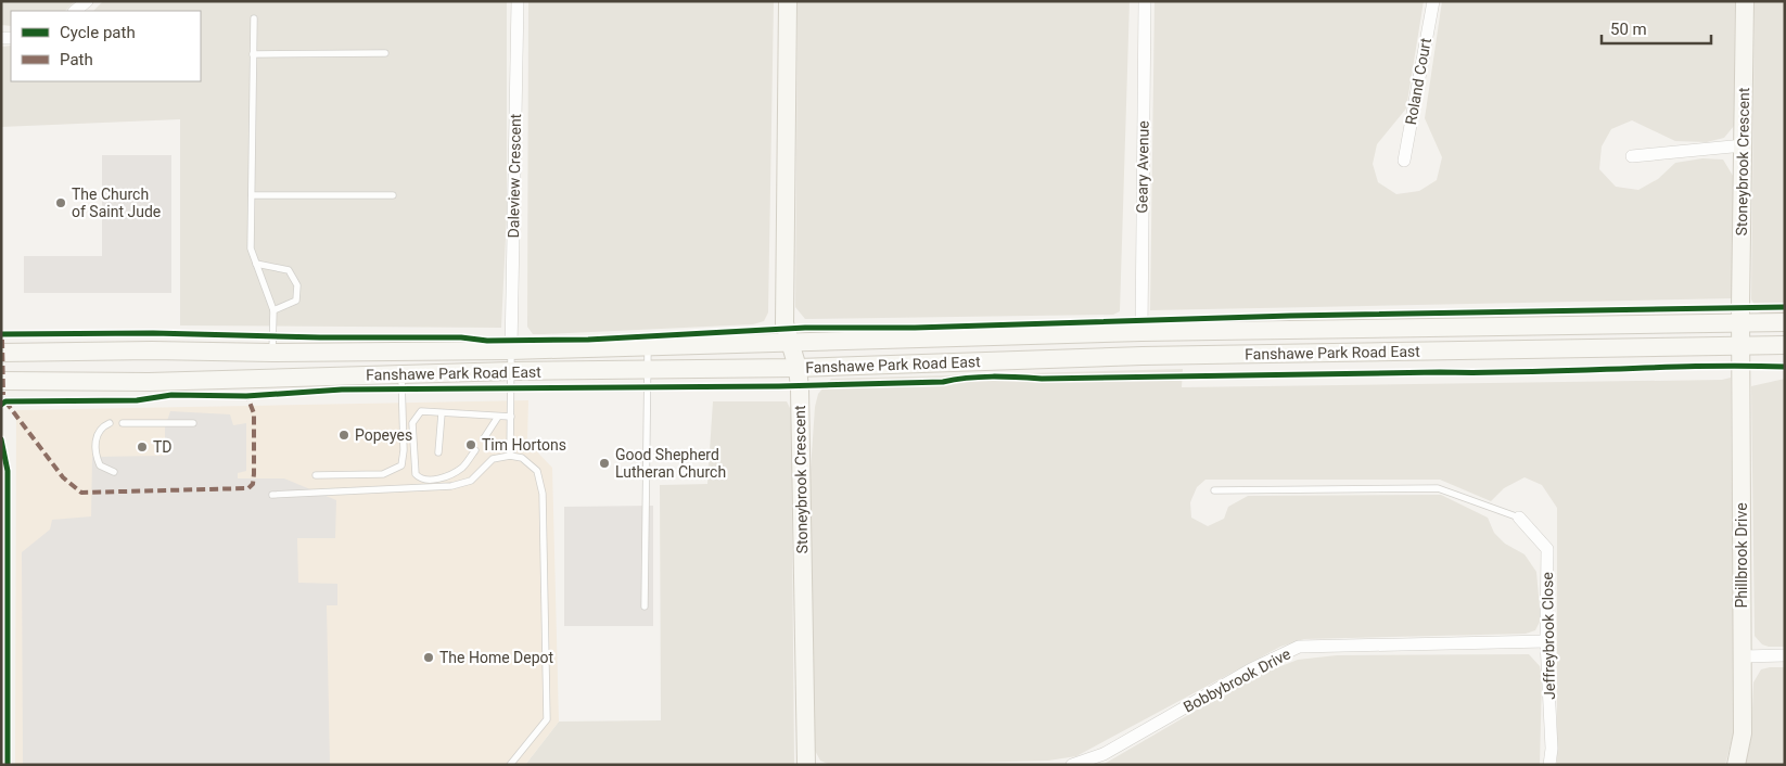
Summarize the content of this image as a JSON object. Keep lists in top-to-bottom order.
{
  "streets": {
    "main road": ["Stoneybrook Crescent", "Fanshawe Park Road East", "Phillbrook Drive"],
    "street": [
      "Roland Court",
      "Geary Avenue",
      "Daleview Crescent",
      "Jeffreybrook Close",
      "Bobbybrook Drive"
    ]
  },
  "crossings": [
    ["Stoneybrook Crescent", "Fanshawe Park Road East"],
    ["Stoneybrook Crescent", "Phillbrook Drive"],
    ["Geary Avenue", "Fanshawe Park Road East"],
    ["Daleview Crescent", "Fanshawe Park Road East"],
    ["Fanshawe Park Road East", "Phillbrook Drive"],
    ["Jeffreybrook Close", "Bobbybrook Drive"]
  ],
  "places": [
    "The Church of Saint Jude",
    "Popeyes",
    "Tim Hortons",
    "TD",
    "Good Shepherd Lutheran Church",
    "The Home Depot"
  ],
  "legend": ["Cycle path", "Path"],
  "scale_bar": "50 m"
}
